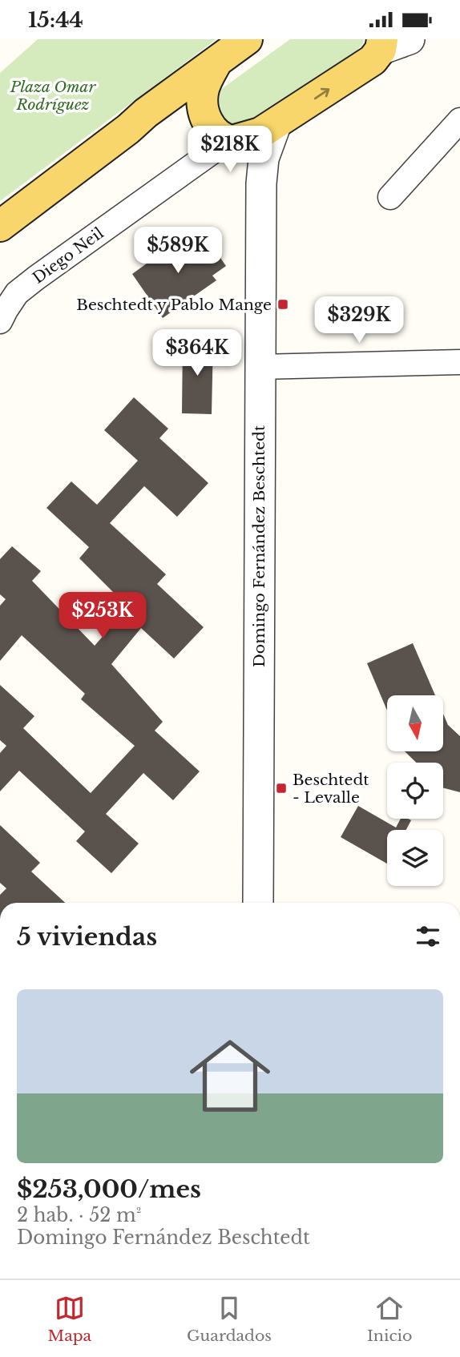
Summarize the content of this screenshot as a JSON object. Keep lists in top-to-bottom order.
{
  "streets": {
    "street": ["Diego Neil", "Domingo Fernández Beschtedt"]
  },
  "crossings": [
    ["Diego Neil", "Domingo Fernández Beschtedt"]
  ],
  "parks": ["Plaza Omar Rodríguez"],
  "places": {
    "transit": ["Beschtedt y Pablo Mange", "Beschtedt - Levalle"]
  },
  "north": "bottom",
  "page": {
    "status": "15:44",
    "price": [
      "$218K",
      "$589K",
      "$329K",
      "$364K",
      "$253K"
    ],
    "heading": "5 viviendas",
    "list": [
      {
        "name": "$253,000/mes",
        "note": "2 hab. · 52 m² · Domingo Fernández Beschtedt"
      }
    ],
    "tabs": ["Mapa", "Guardados", "Inicio"]
  }
}
